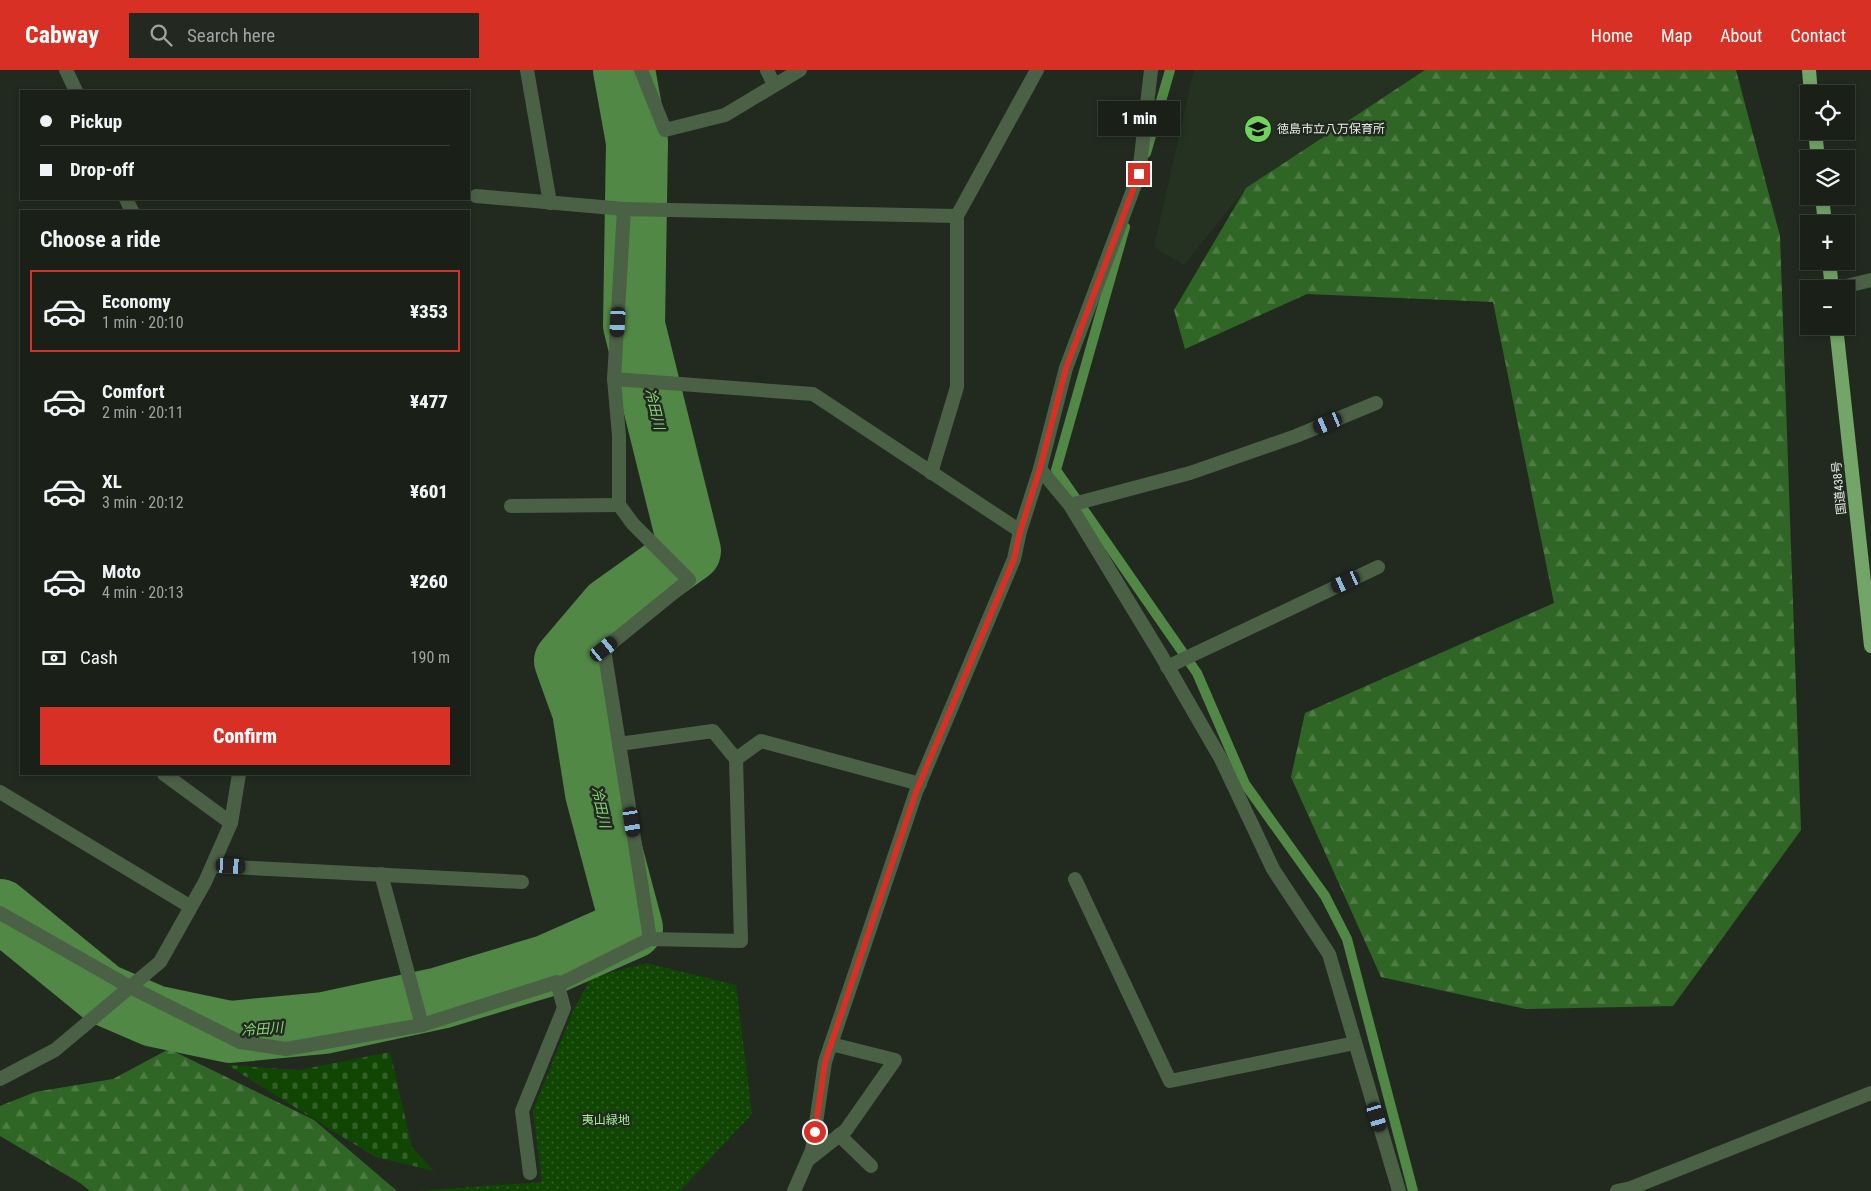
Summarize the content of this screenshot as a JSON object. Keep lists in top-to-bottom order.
{
  "streets": {
    "highway": ["国道438号"]
  },
  "water": ["冷田川"],
  "parks": ["夷山緑地"],
  "places": {
    "school or university": ["徳島市立八万保育所"]
  },
  "page": {
    "header": "Cabway",
    "search": "Search here",
    "nav": [
      "Home",
      "Map",
      "About",
      "Contact"
    ],
    "map_buttons": ["+", "−"],
    "banner": ["Pickup", "Drop-off"],
    "bubble": "1 min",
    "heading": "Choose a ride",
    "list": [
      {
        "name": "Economy",
        "note": "1 min · 20:10",
        "value": "¥353"
      },
      {
        "name": "Comfort",
        "note": "2 min · 20:11",
        "value": "¥477"
      },
      {
        "name": "XL",
        "note": "3 min · 20:12",
        "value": "¥601"
      },
      {
        "name": "Moto",
        "note": "4 min · 20:13",
        "value": "¥260"
      }
    ],
    "pay": ["Cash", "190 m"],
    "buttons": "Confirm"
  }
}
